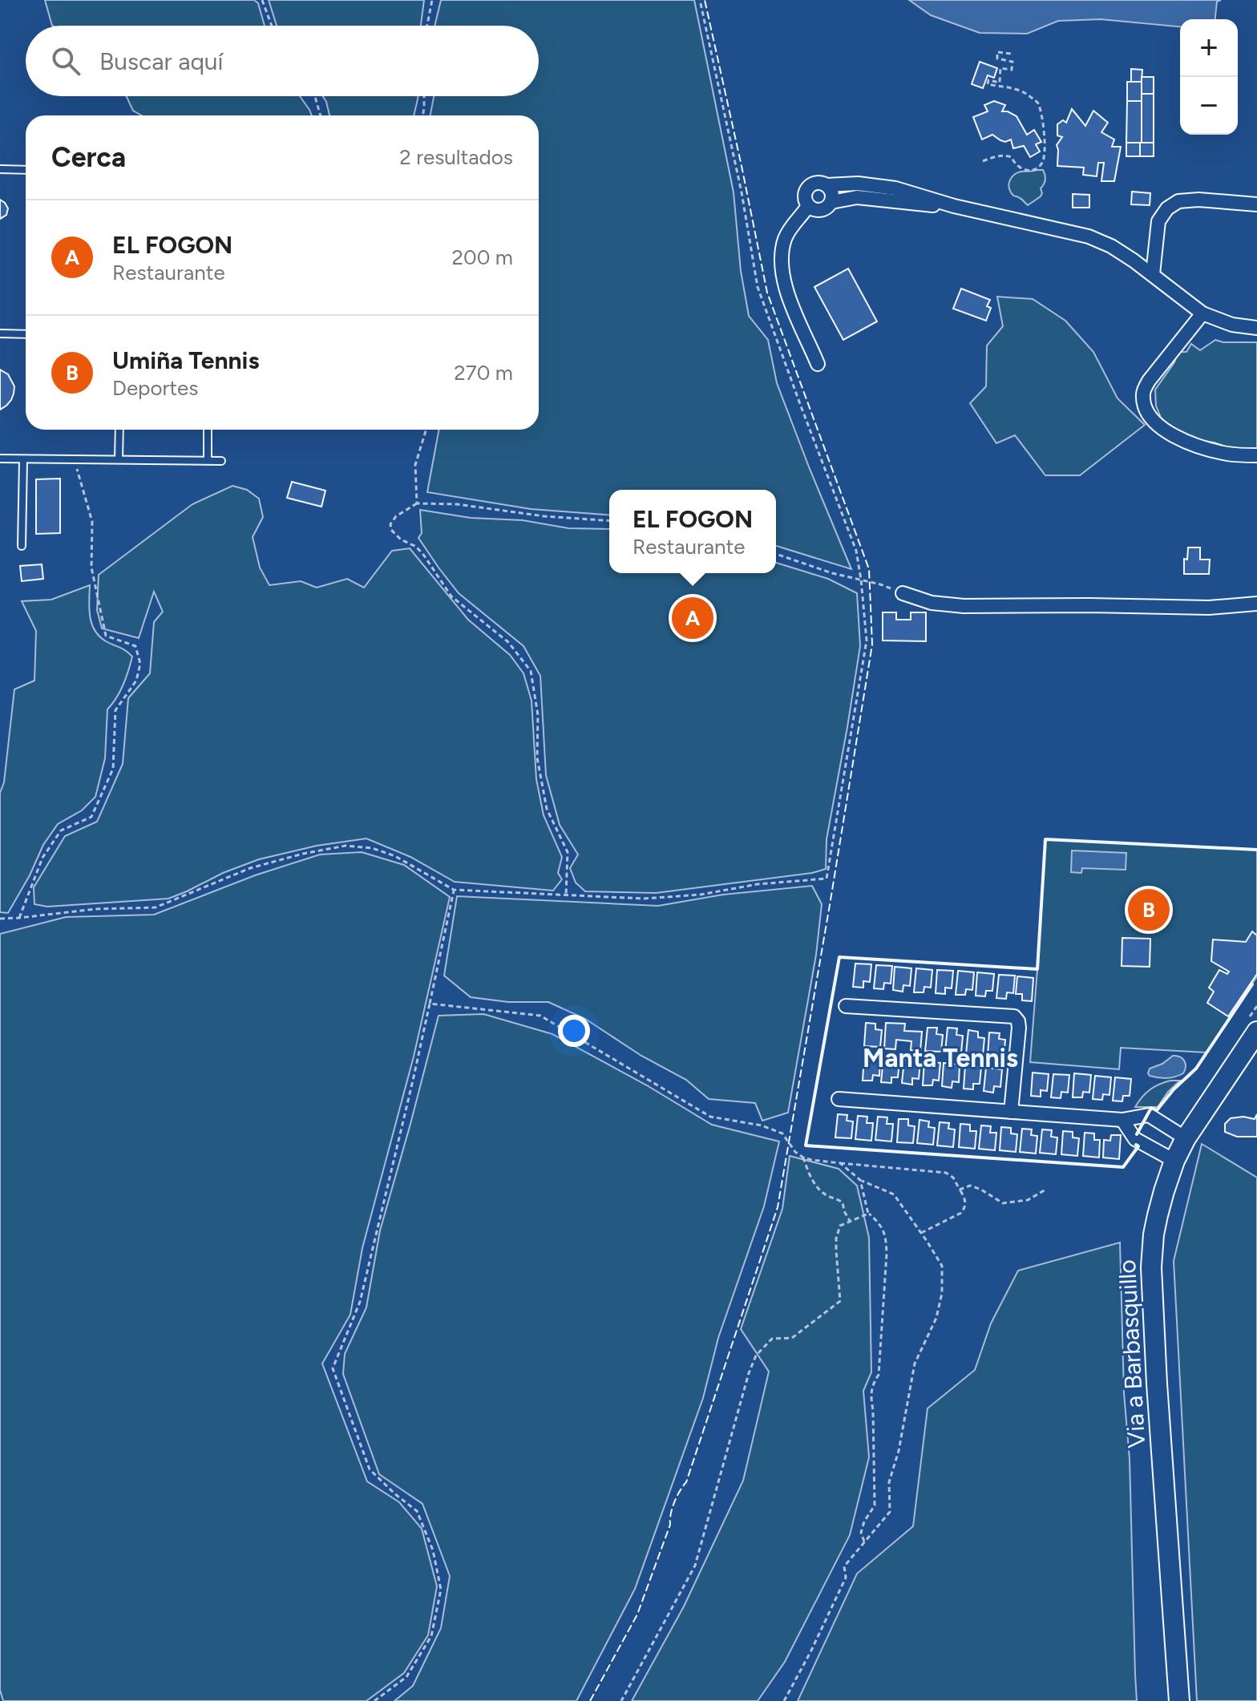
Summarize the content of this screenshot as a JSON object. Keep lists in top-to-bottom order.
{
  "streets": {
    "main road": ["Via a Barbasquillo"]
  },
  "districts": ["Manta Tennis"],
  "page": {
    "map_buttons": ["+", "−"],
    "search": "Buscar aquí",
    "heading": ["Cerca", "2 resultados"],
    "list": [
      {
        "mark": "A",
        "name": "EL FOGON",
        "note": "Restaurante",
        "value": "200 m"
      },
      {
        "mark": "B",
        "name": "Umiña Tennis",
        "note": "Deportes",
        "value": "270 m"
      }
    ],
    "popup": ["EL FOGON", "Restaurante"],
    "pins": ["A", "B"]
  }
}
